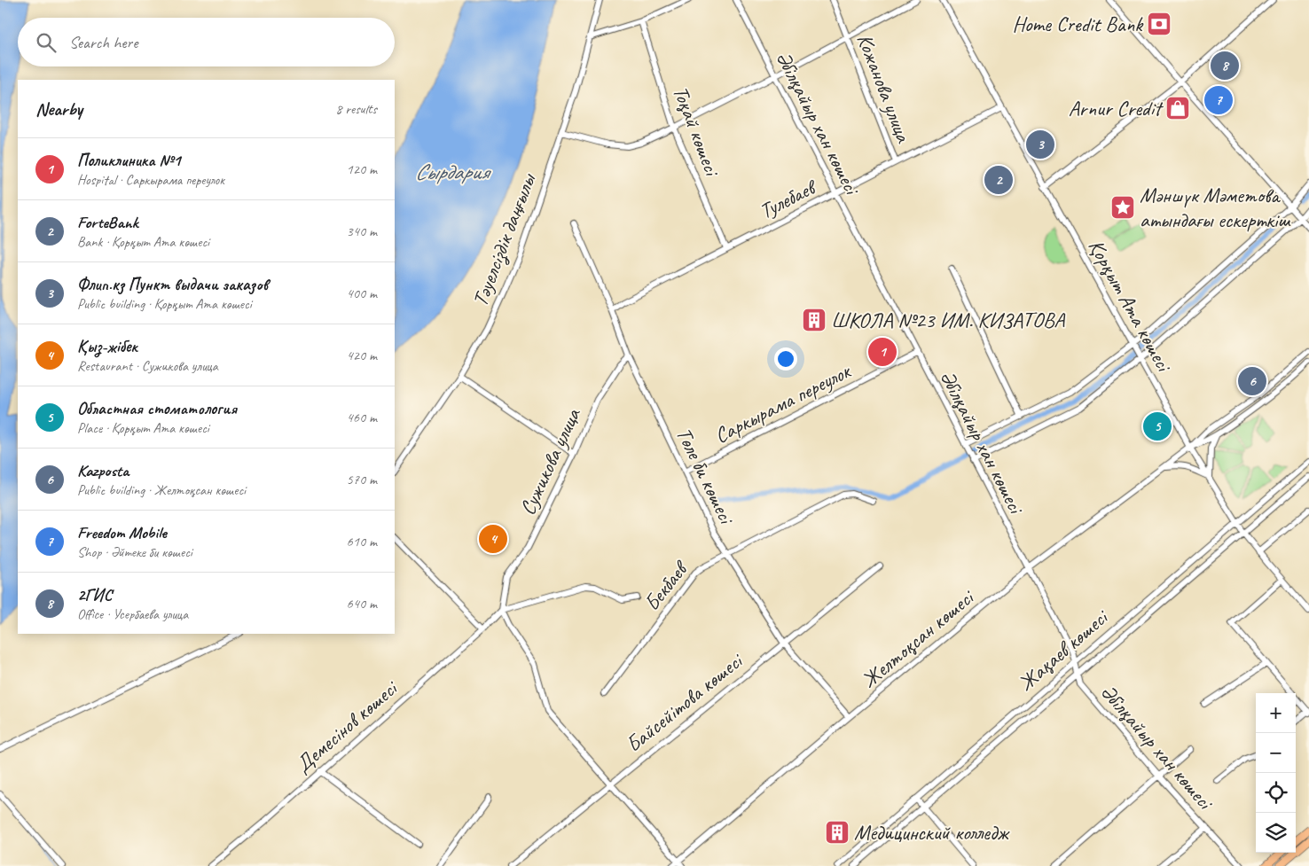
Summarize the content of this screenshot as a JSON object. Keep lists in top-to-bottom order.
{
  "streets": {
    "street": [
      "Кожанова улица",
      "Әбілқайыр хан көшесі",
      "Тоқай көшесі",
      "Тулебаев",
      "Тәуелсіздік даңғылы",
      "Қорқыт Ата көшесі",
      "Саркырама переулок",
      "Сужикова улица",
      "Төле би көшесі",
      "Бекбаев",
      "Желтоқсан көшесі",
      "Жақаев көшесі",
      "Байсейітова көшесі",
      "Демесінов көшесі"
    ]
  },
  "crossings": [
    ["Кожанова улица", "Тулебаев"],
    ["Әбілқайыр хан көшесі", "Тулебаев"],
    ["Әбілқайыр хан көшесі", "Саркырама переулок"],
    ["Әбілқайыр хан көшесі", "Желтоқсан көшесі"],
    ["Әбілқайыр хан көшесі", "Жақаев көшесі"],
    ["Тоқай көшесі", "Тулебаев"],
    ["Тулебаев", "Қорқыт Ата көшесі"],
    ["Тулебаев", "Төле би көшесі"],
    ["Қорқыт Ата көшесі", "Желтоқсан көшесі"],
    ["Қорқыт Ата көшесі", "Жақаев көшесі"],
    ["Саркырама переулок", "Төле би көшесі"],
    ["Сужикова улица", "Төле би көшесі"],
    ["Сужикова улица", "Демесінов көшесі"],
    ["Төле би көшесі", "Бекбаев"],
    ["Төле би көшесі", "Желтоқсан көшесі"],
    ["Төле би көшесі", "Байсейітова көшесі"]
  ],
  "water": ["Сырдария"],
  "places": {
    "bank": ["Home Credit Bank"],
    "shop": ["Arnur Credit"],
    "place": ["Мәншүк Мәметова атындағы ескерткіш"],
    "building": ["ШКОЛА №23 ИМ. КИЗАТОВА", "Медицинский колледж"]
  },
  "page": {
    "search": "Search here",
    "pins": [
      "8",
      "7",
      "3",
      "2",
      "1",
      "6",
      "5",
      "4"
    ],
    "heading": ["Nearby", "8 results"],
    "list": [
      {
        "mark": "1",
        "name": "Поликлиника №1",
        "note": "Hospital · Саркырама переулок",
        "value": "120 m"
      },
      {
        "mark": "2",
        "name": "ForteBank",
        "note": "Bank · Қорқыт Ата көшесі",
        "value": "340 m"
      },
      {
        "mark": "3",
        "name": "Флип.кз Пункт выдачи заказов",
        "note": "Public building · Қорқыт Ата көшесі",
        "value": "400 m"
      },
      {
        "mark": "4",
        "name": "Қыз-жібек",
        "note": "Restaurant · Сужикова улица",
        "value": "420 m"
      },
      {
        "mark": "5",
        "name": "Областная стоматология",
        "note": "Place · Қорқыт Ата көшесі",
        "value": "460 m"
      },
      {
        "mark": "6",
        "name": "Kazposta",
        "note": "Public building · Желтоқсан көшесі",
        "value": "570 m"
      },
      {
        "mark": "7",
        "name": "Freedom Mobile",
        "note": "Shop · Әйтеке би көшесі",
        "value": "610 m"
      },
      {
        "mark": "8",
        "name": "2ГИС",
        "note": "Office · Усербаева улица",
        "value": "640 m"
      }
    ],
    "map_buttons": ["+", "−"]
  }
}
